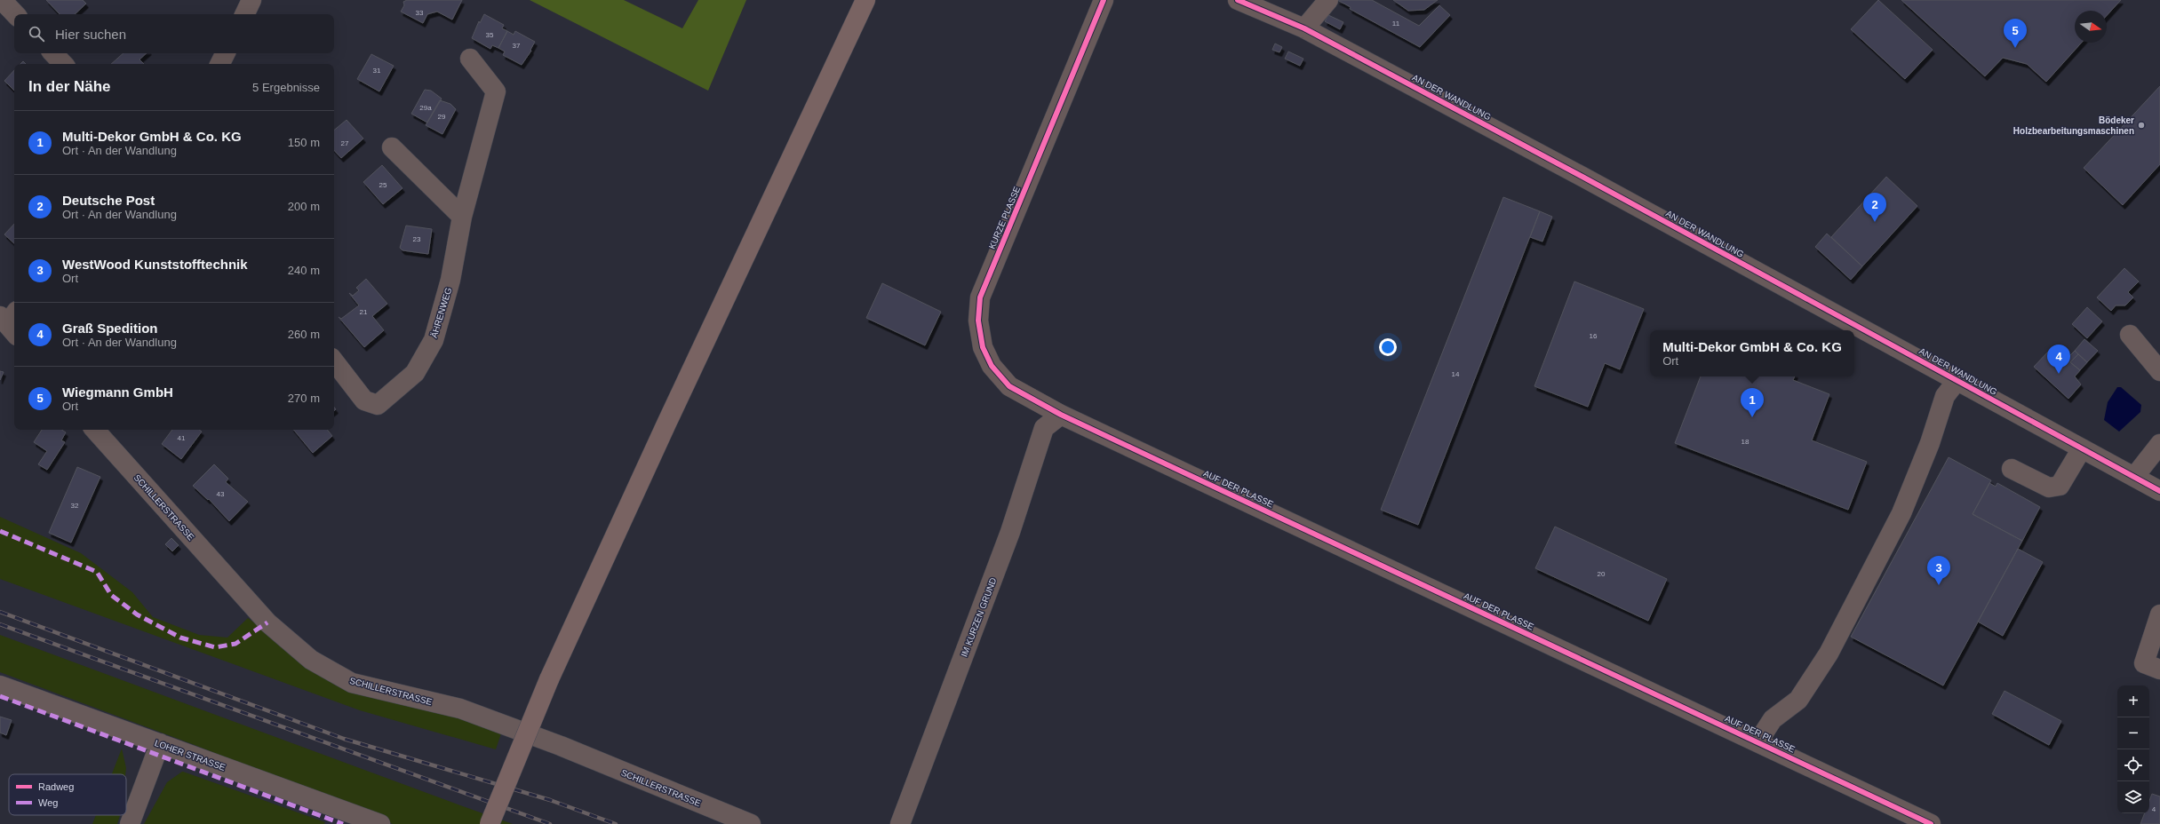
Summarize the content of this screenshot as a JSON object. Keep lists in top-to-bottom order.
{
  "streets": {
    "street": [
      "AN DER WANDLUNG",
      "KURZE PLASSE",
      "ÄHRENWEG",
      "AUF DER PLASSE",
      "SCHILLERSTRASSE",
      "IM KURZEN GRUND",
      "LOHER STRASSE"
    ]
  },
  "crossings": [
    ["KURZE PLASSE", "AUF DER PLASSE"],
    ["KURZE PLASSE", "IM KURZEN GRUND"],
    ["AUF DER PLASSE", "IM KURZEN GRUND"]
  ],
  "places": ["Bödeker Holzbearbeitungsmaschinen"],
  "house_numbers": [
    "33",
    "11",
    "35",
    "37",
    "31",
    "29a",
    "29",
    "27",
    "25",
    "23",
    "21",
    "16",
    "14",
    "41",
    "18",
    "43",
    "32",
    "20",
    "4"
  ],
  "legend": ["Radweg", "Weg"],
  "north": "right",
  "page": {
    "search": "Hier suchen",
    "pins": [
      "5",
      "2",
      "4",
      "1",
      "3"
    ],
    "heading": ["In der Nähe", "5 Ergebnisse"],
    "list": [
      {
        "mark": "1",
        "name": "Multi-Dekor GmbH & Co. KG",
        "note": "Ort · An der Wandlung",
        "value": "150 m"
      },
      {
        "mark": "2",
        "name": "Deutsche Post",
        "note": "Ort · An der Wandlung",
        "value": "200 m"
      },
      {
        "mark": "3",
        "name": "WestWood Kunststofftechnik",
        "note": "Ort",
        "value": "240 m"
      },
      {
        "mark": "4",
        "name": "Graß Spedition",
        "note": "Ort · An der Wandlung",
        "value": "260 m"
      },
      {
        "mark": "5",
        "name": "Wiegmann GmbH",
        "note": "Ort",
        "value": "270 m"
      }
    ],
    "popup": ["Multi-Dekor GmbH & Co. KG", "Ort"],
    "map_buttons": ["+", "−"]
  }
}
